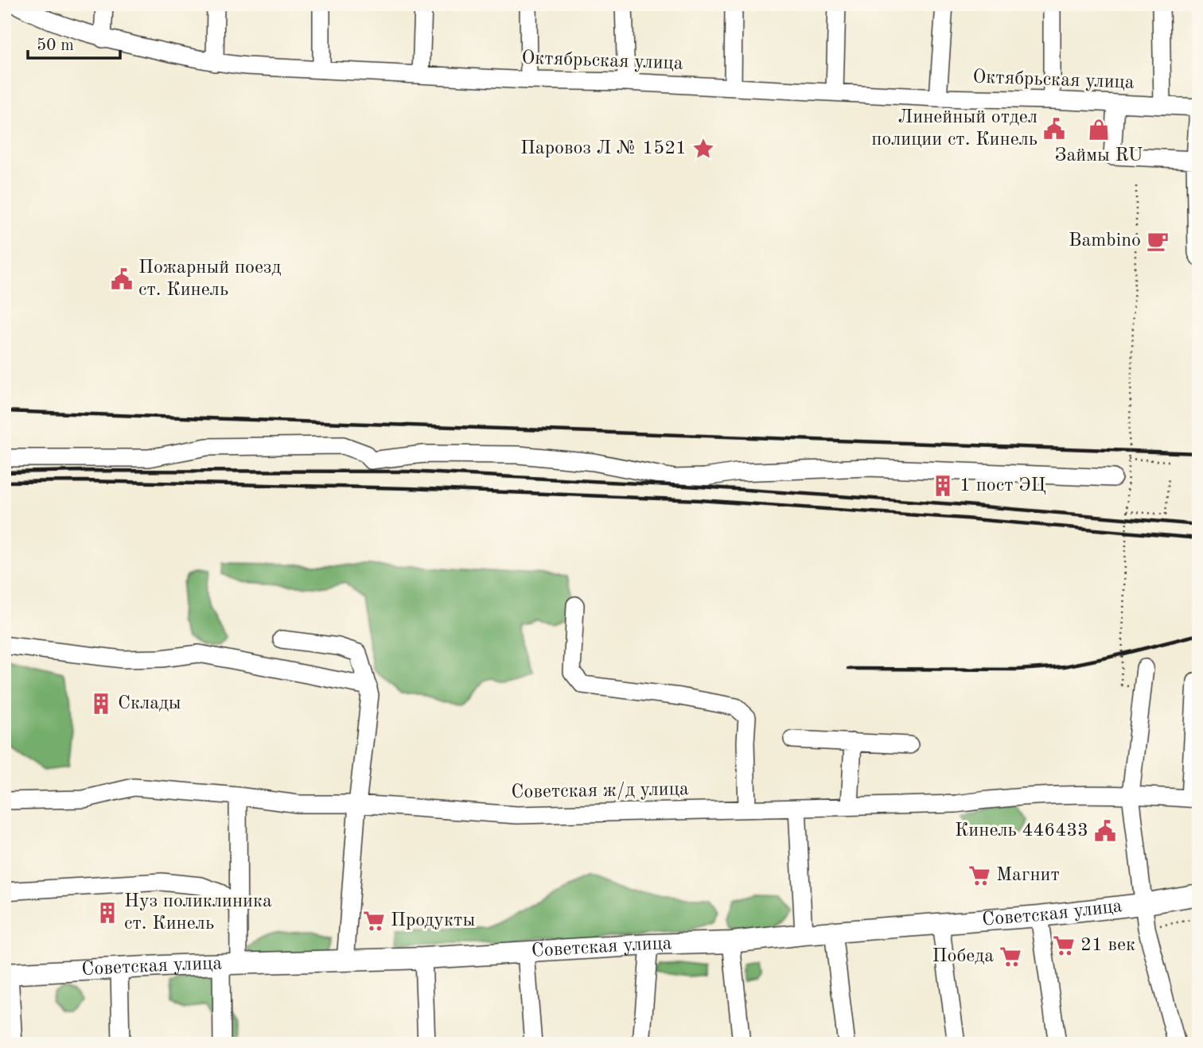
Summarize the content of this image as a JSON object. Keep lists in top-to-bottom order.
{
  "streets": {
    "main road": ["Советская улица"],
    "street": ["Октябрьская улица", "Советская ж/д улица"]
  },
  "places": {
    "public building": ["Линейный отдел полиции ст. Кинель", "Пожарный поезд ст. Кинель", "Кинель 446433"],
    "shop": ["Займы RU"],
    "place": ["Паровоз Л № 1521"],
    "cafe": ["Bambino"],
    "building": ["1 пост ЭЦ", "Склады", "Нуз поликлиника ст. Кинель"],
    "supermarket": [
      "Магнит",
      "Продукты",
      "21 век",
      "Победа"
    ]
  },
  "scale_bar": "50 m"
}
